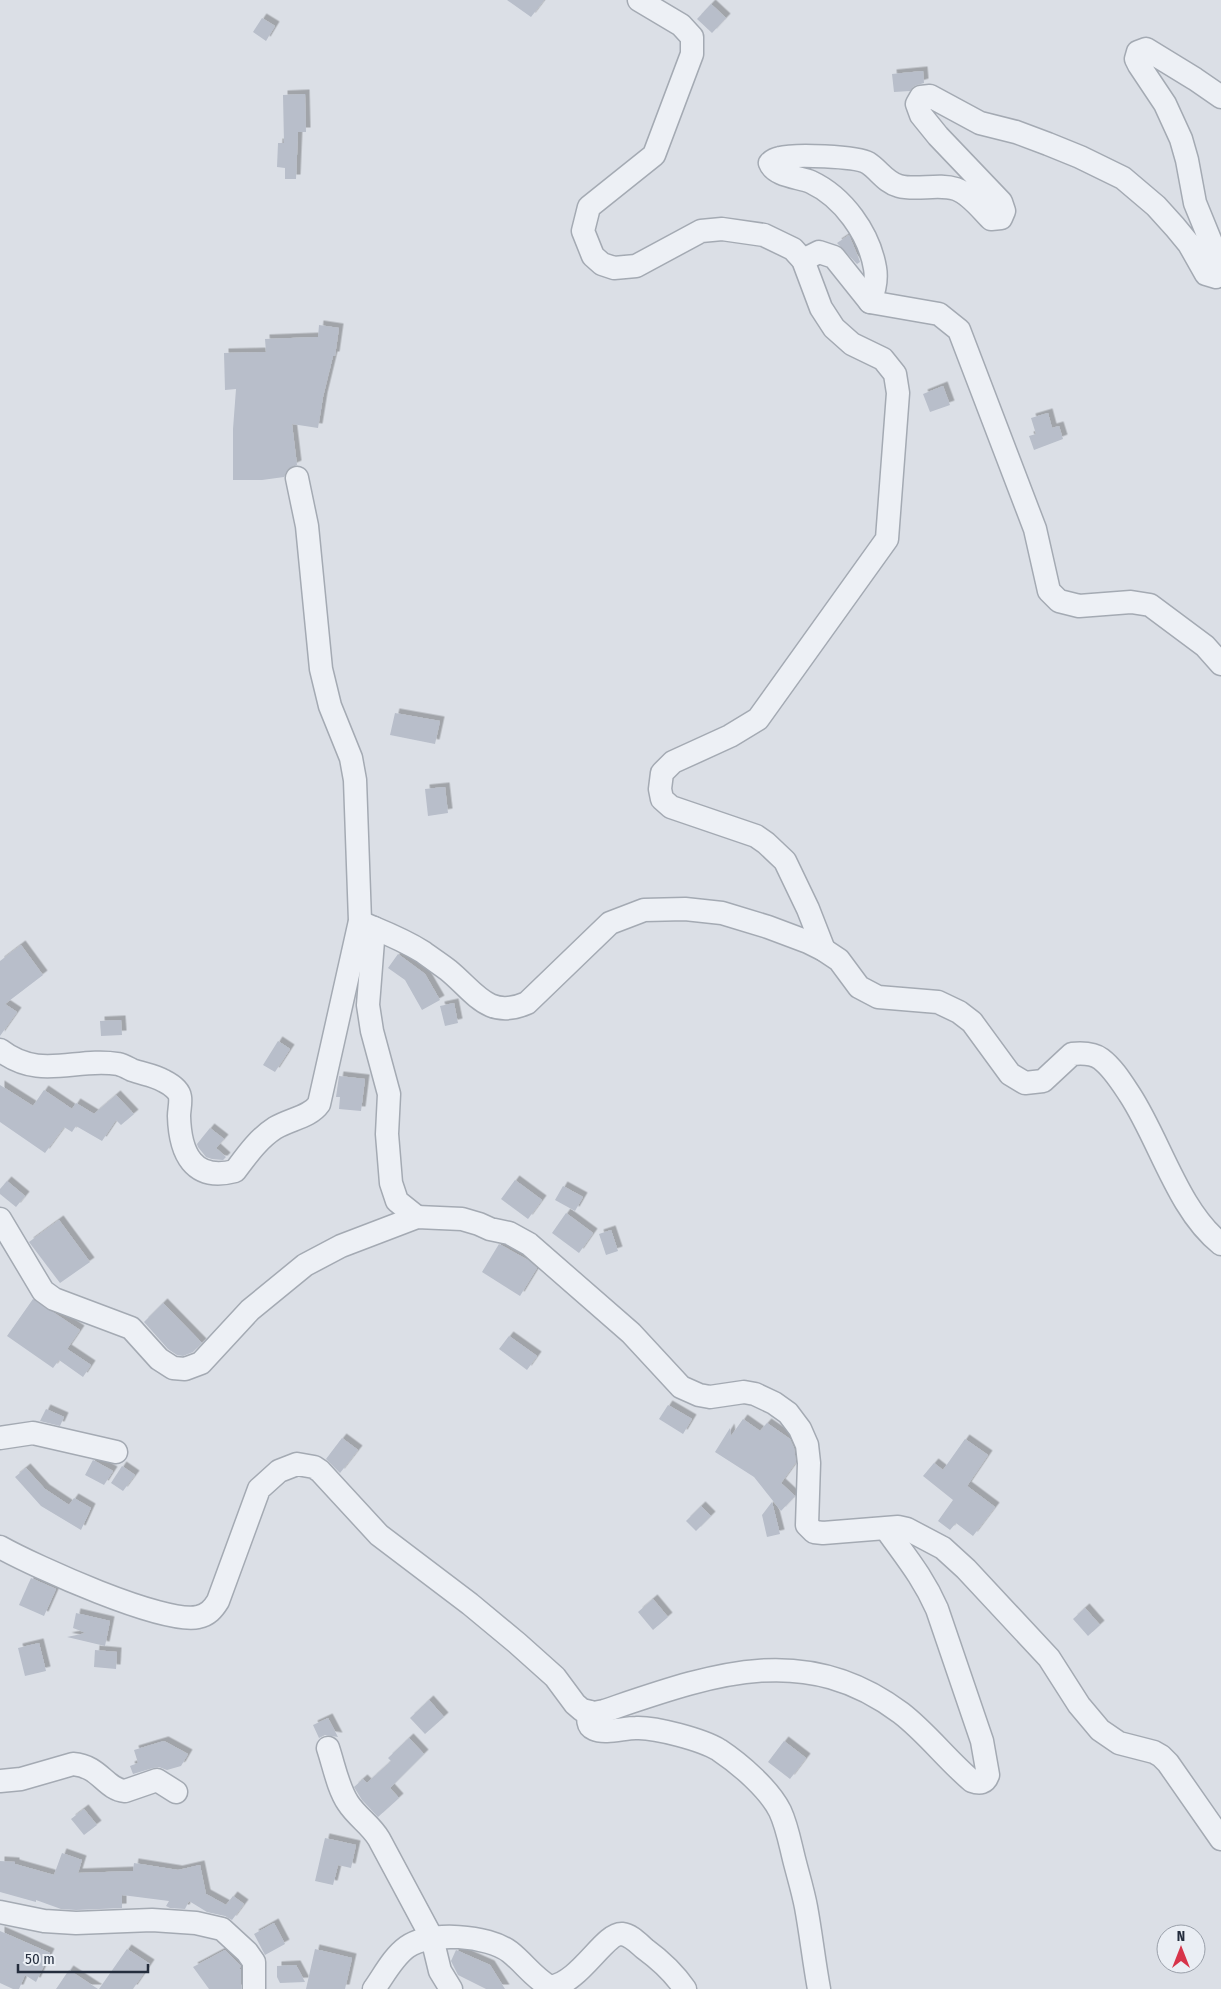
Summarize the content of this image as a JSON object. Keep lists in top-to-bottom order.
{
  "scale_bar": "50 m",
  "north": "top"
}
